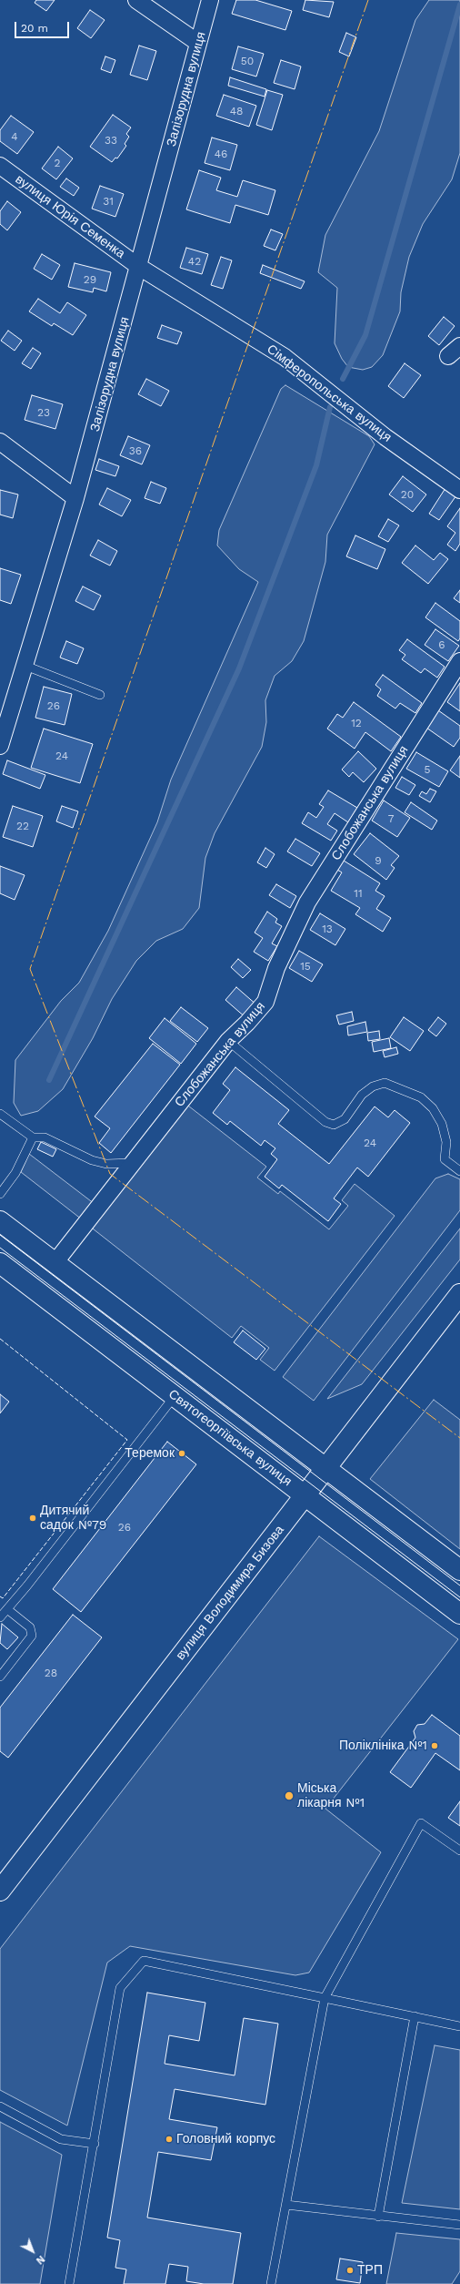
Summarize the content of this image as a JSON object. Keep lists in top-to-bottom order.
{
  "streets": {
    "main road": ["Святогеоргіївська вулиця", "вулиця Володимира Бизова"],
    "street": [
      "Залізорудна вулиця",
      "вулиця Юрія Семенка",
      "Сімферопольська вулиця",
      "Слобожанська вулиця"
    ]
  },
  "crossings": [
    ["Залізорудна вулиця", "вулиця Юрія Семенка"],
    ["Залізорудна вулиця", "Сімферопольська вулиця"],
    ["вулиця Юрія Семенка", "Сімферопольська вулиця"],
    ["Святогеоргіївська вулиця", "вулиця Володимира Бизова"]
  ],
  "places": [
    "Теремок",
    "Дитячий садок №79",
    "Поліклініка №1",
    "Міська лікарня №1",
    "Головний корпус",
    "ТРП"
  ],
  "house_numbers": [
    "50",
    "48",
    "4",
    "33",
    "46",
    "2",
    "31",
    "42",
    "29",
    "23",
    "36",
    "20",
    "6",
    "26",
    "12",
    "24",
    "5",
    "7",
    "22",
    "9",
    "11",
    "13",
    "15",
    "24",
    "26",
    "28"
  ],
  "scale_bar": "20 m",
  "north": "bottom right"
}
